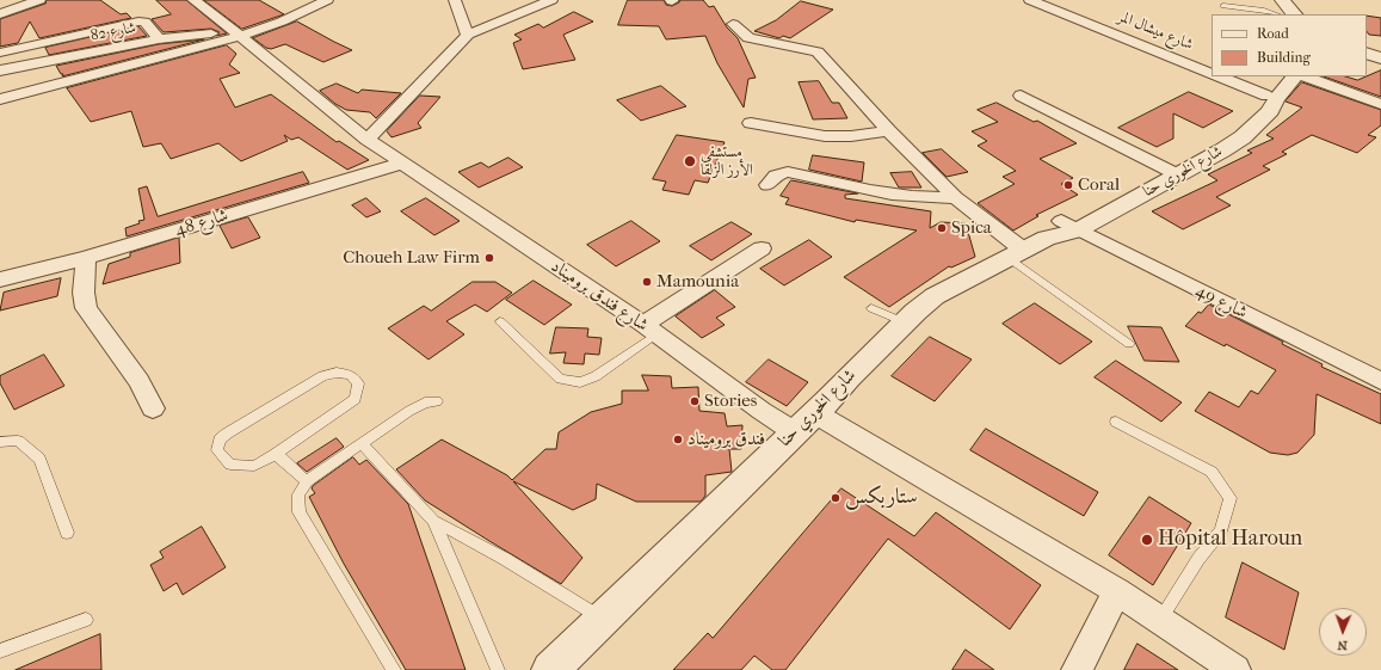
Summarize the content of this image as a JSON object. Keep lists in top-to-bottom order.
{
  "streets": {
    "street": [
      "شارع ميشال المر",
      "شارع 82",
      "شارع الخوري حنا",
      "شارع 48",
      "شارع فندق بروميناد",
      "شارع 49"
    ]
  },
  "crossings": [
    ["شارع 82", "شارع فندق بروميناد"],
    ["شارع الخوري حنا", "شارع فندق بروميناد"],
    ["شارع الخوري حنا", "شارع 49"],
    ["شارع 48", "شارع فندق بروميناد"]
  ],
  "places": [
    "مستشفى الأرز الزلقا",
    "Coral",
    "Spica",
    "Choueh Law Firm",
    "Mamounia",
    "Stories",
    "فندق بروميناد",
    "ستاربكس",
    "Hôpital Haroun"
  ],
  "legend": ["Road", "Building"],
  "north": "bottom"
}
